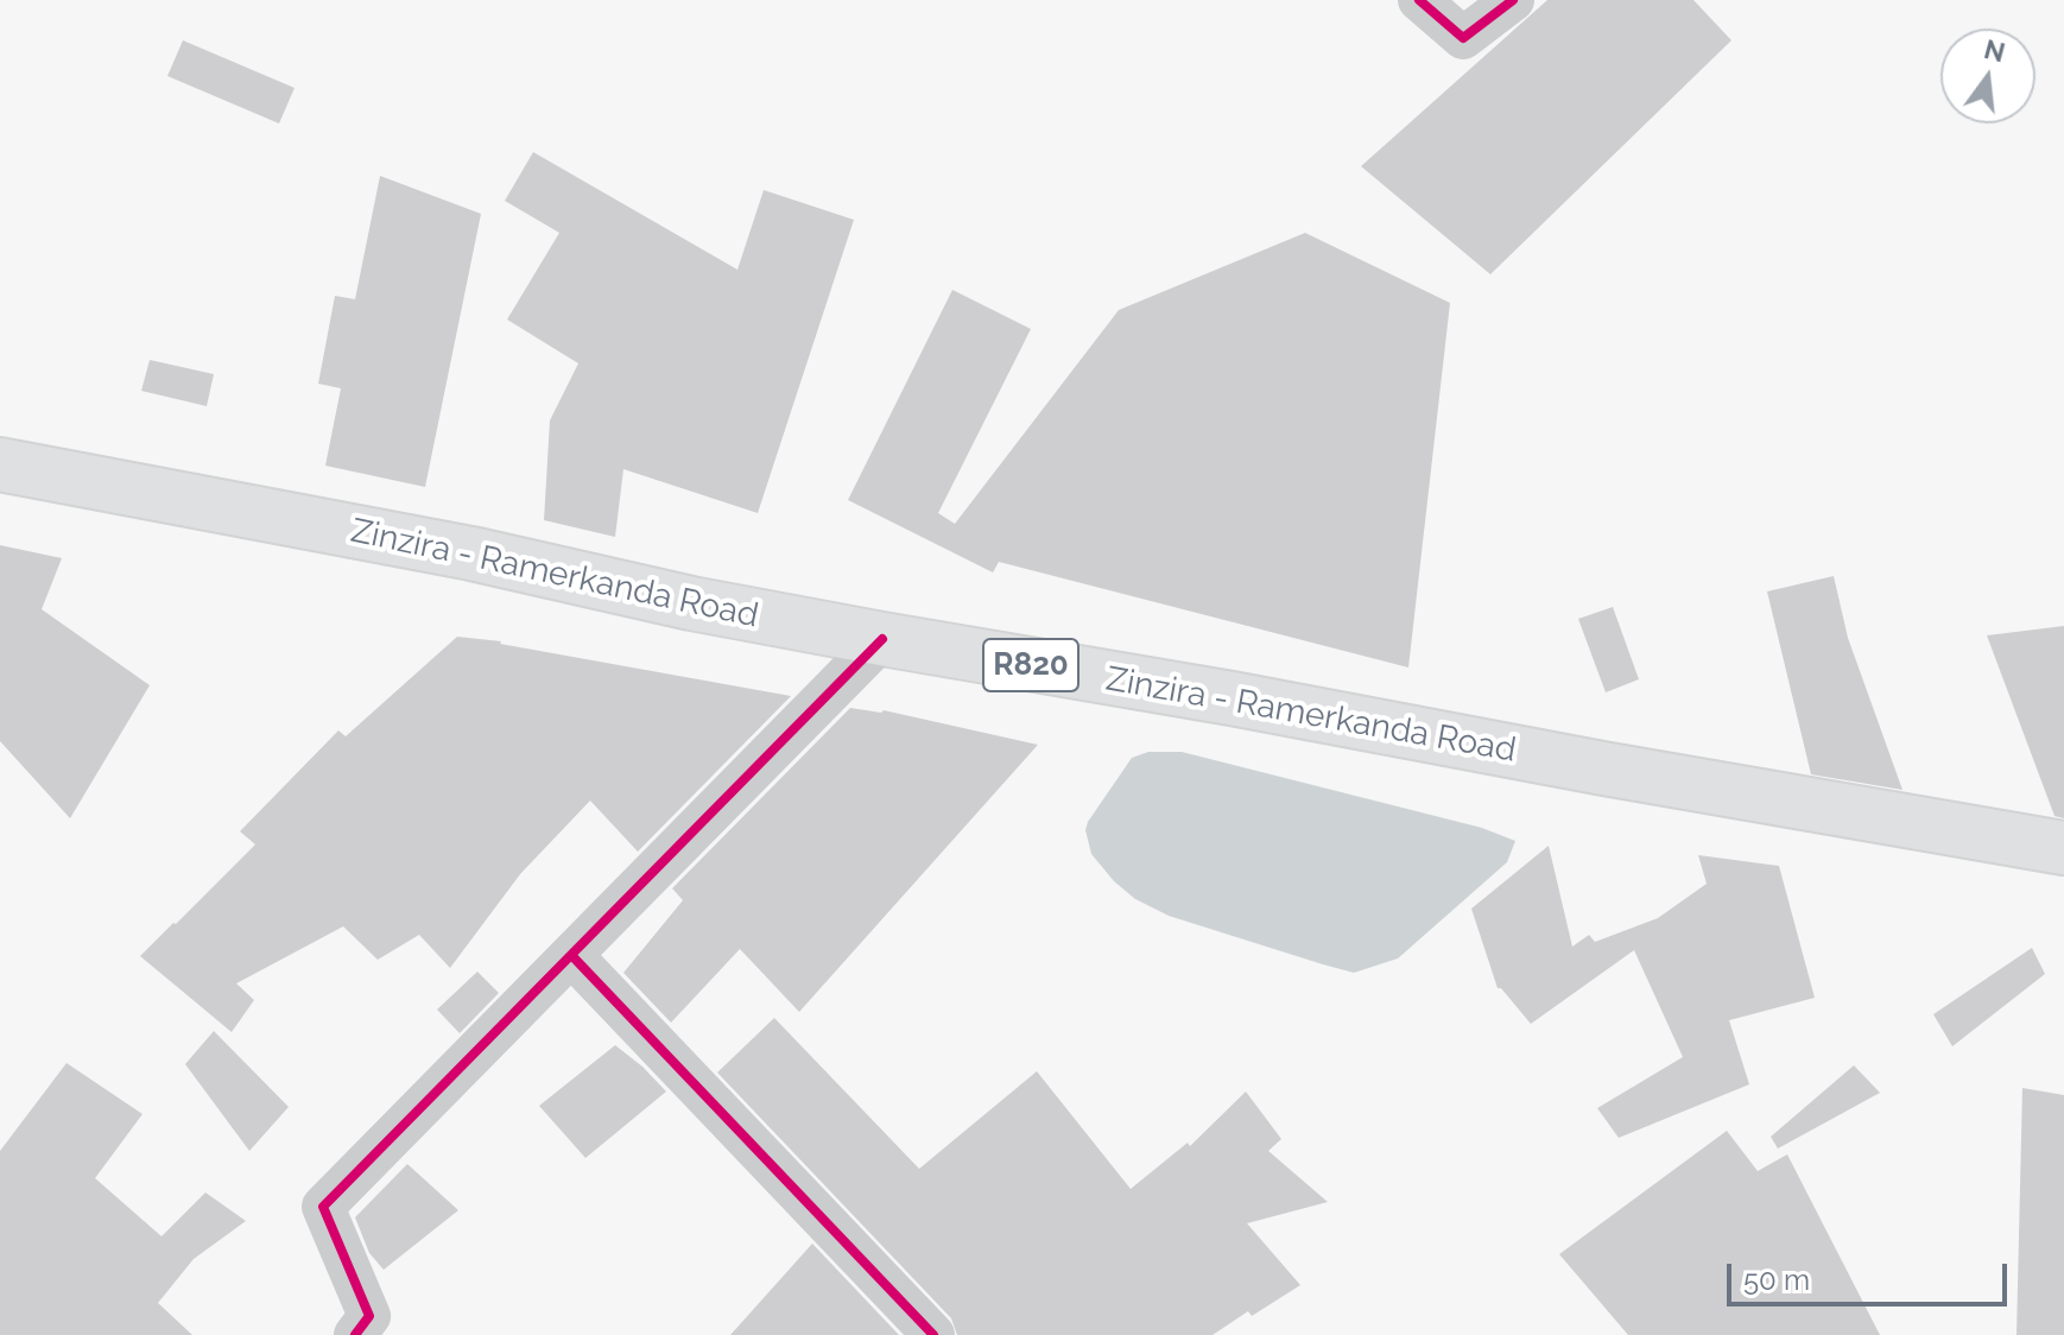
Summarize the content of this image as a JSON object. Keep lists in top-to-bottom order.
{
  "streets": {
    "main road": ["Zinzira - Ramerkanda Road", "R820"]
  },
  "scale_bar": "50 m",
  "north": "top"
}
